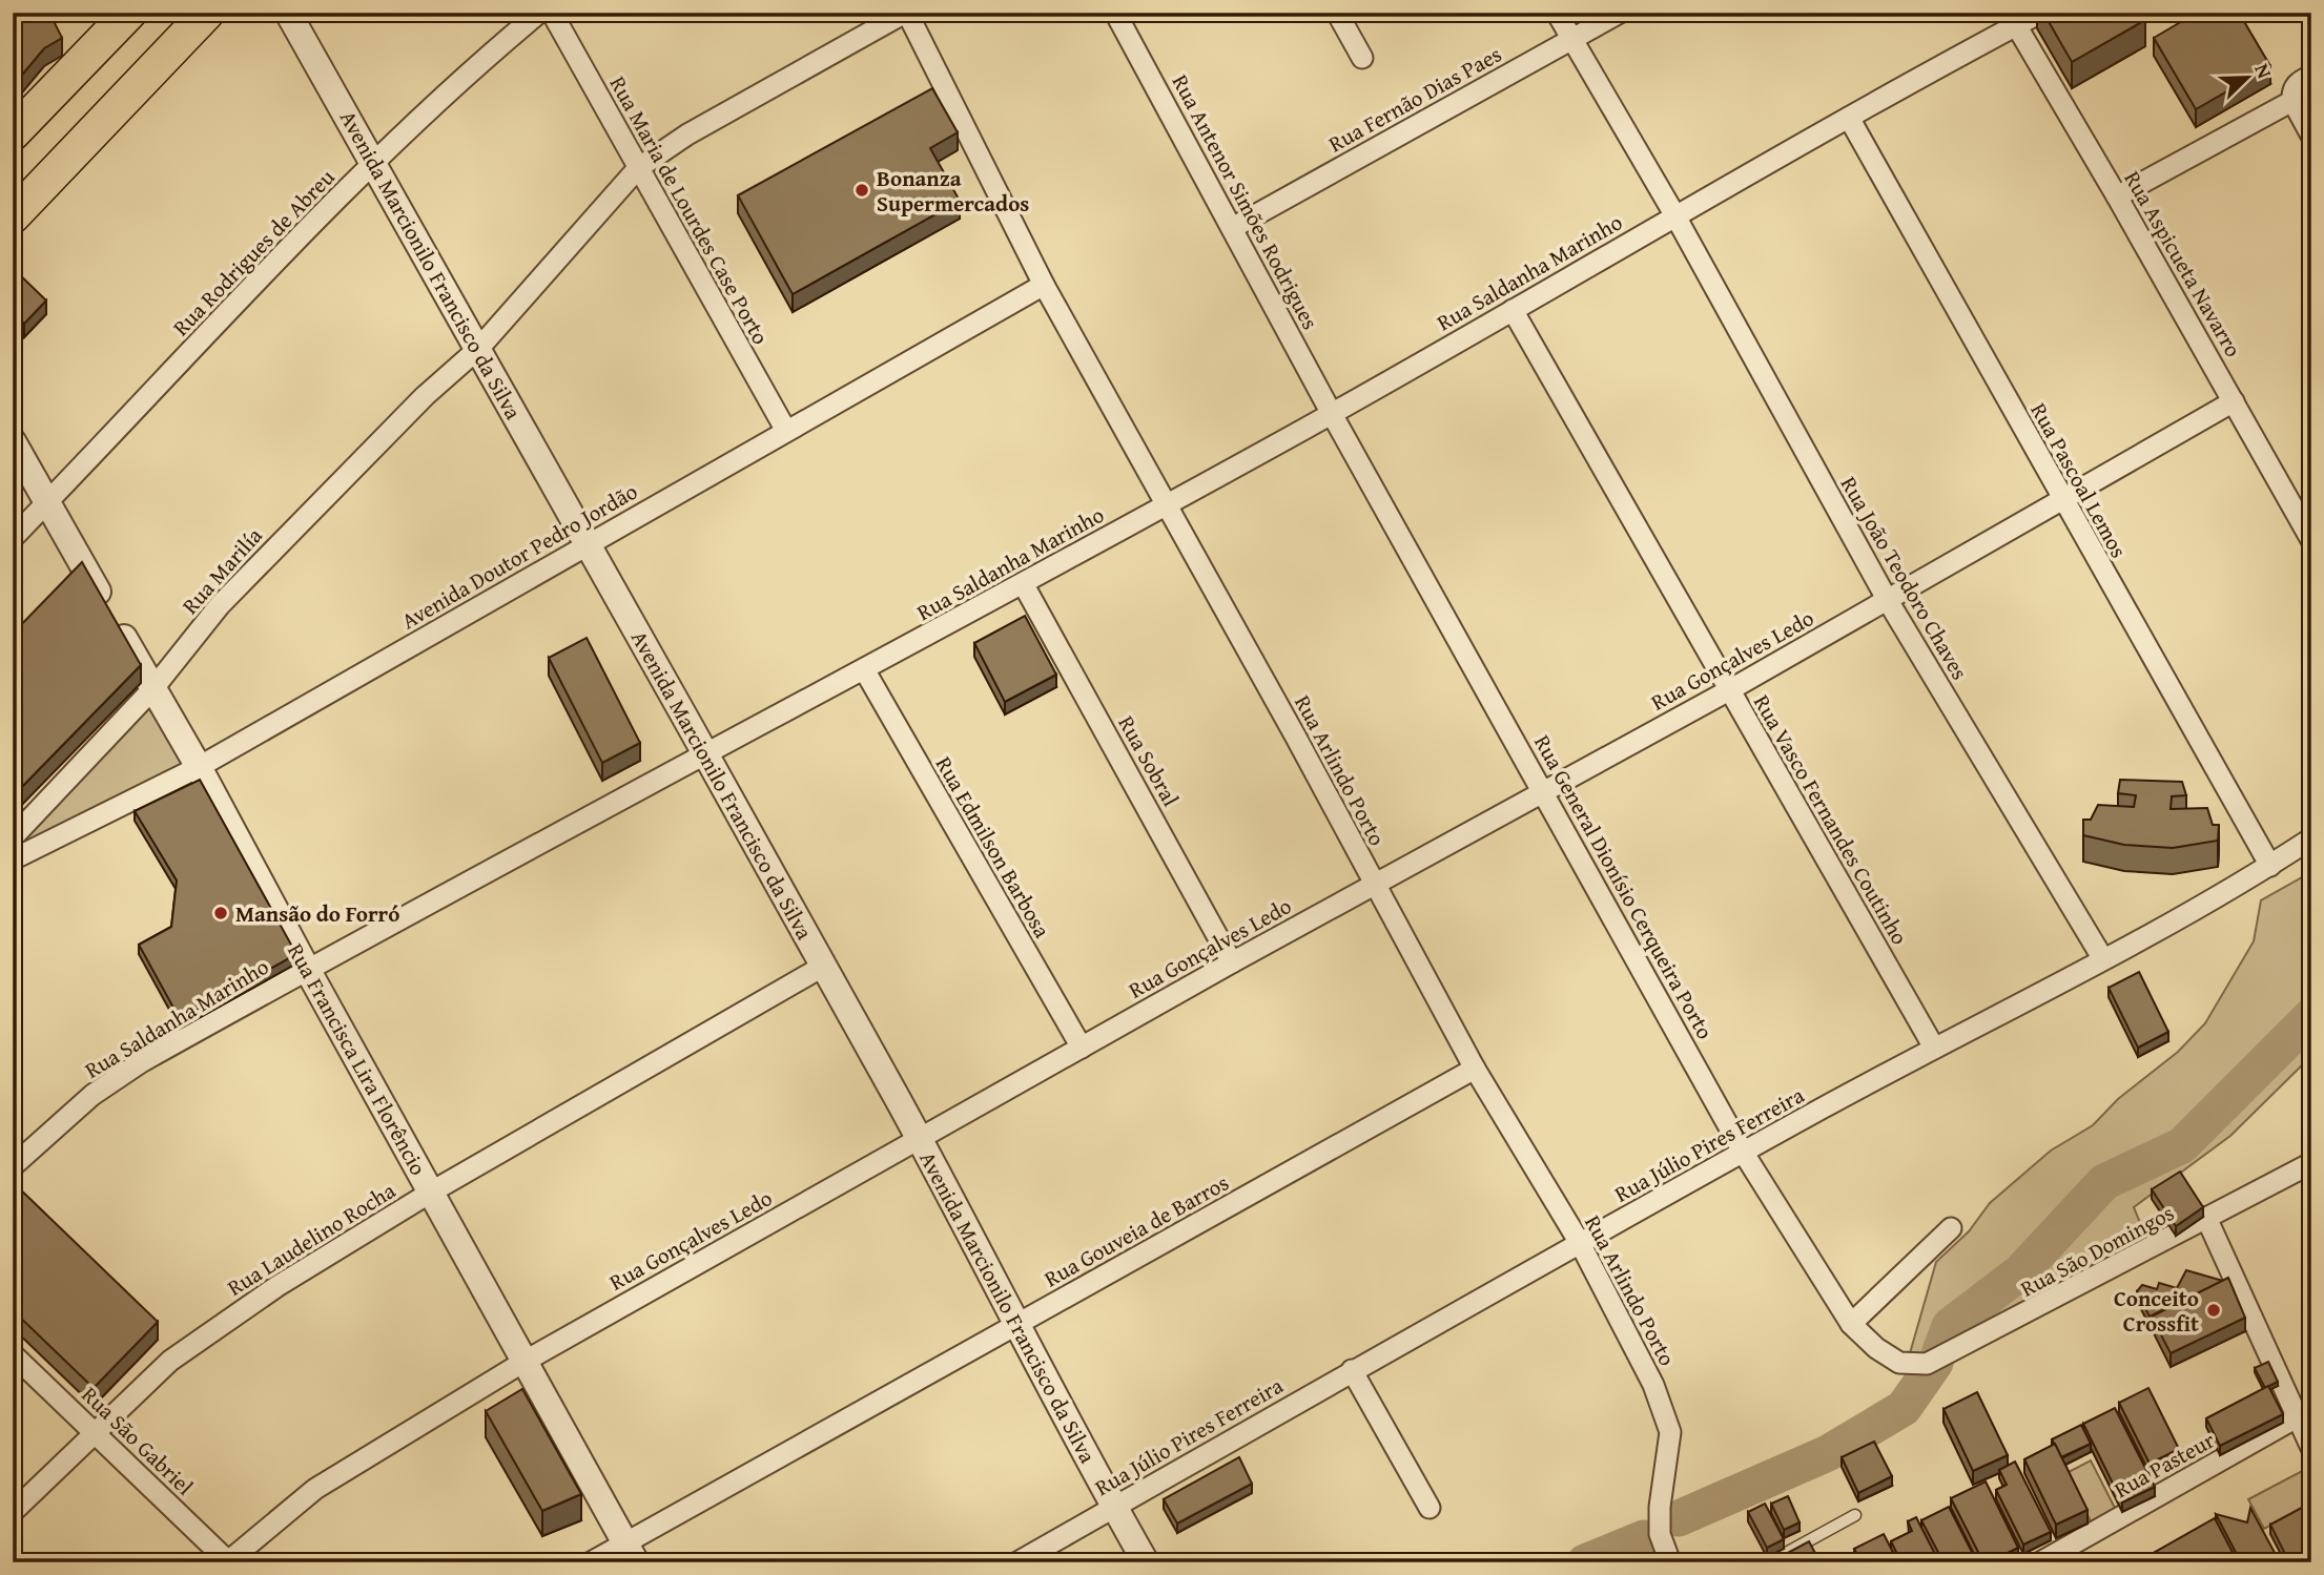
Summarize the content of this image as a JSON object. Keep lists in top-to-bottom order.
{
  "streets": {
    "street": [
      "Rua Fernão Dias Paes",
      "Rua Antenor Simões Rodrigues",
      "Rua Maria de Lourdes Case Porto",
      "Rua Rodrigues de Abreu",
      "Rua Aspicueta Navarro",
      "Avenida Marcionilo Francisco da Silva",
      "Rua Saldanha Marinho",
      "Rua Pascoal Lemos",
      "Avenida Doutor Pedro Jordão",
      "Rua Marilía",
      "Rua João Teodoro Chaves",
      "Rua Gonçalves Ledo",
      "Rua Sobral",
      "Rua Arlindo Porto",
      "Rua Vasco Fernandes Coutinho",
      "Rua Edmilson Barbosa",
      "Rua General Dionísio Cerqueira Porto",
      "Rua Francisca Lira Florêncio",
      "Rua Júlio Pires Ferreira",
      "Rua Gouveia de Barros",
      "Rua Laudelino Rocha",
      "Rua São Domingos",
      "Rua São Gabriel",
      "Rua Pasteur"
    ]
  },
  "crossings": [
    ["Rua Fernão Dias Paes", "Rua Antenor Simões Rodrigues"],
    ["Rua Fernão Dias Paes", "Rua João Teodoro Chaves"],
    ["Rua Antenor Simões Rodrigues", "Rua Saldanha Marinho"],
    ["Rua Antenor Simões Rodrigues", "Rua General Dionísio Cerqueira Porto"],
    ["Rua Maria de Lourdes Case Porto", "Avenida Doutor Pedro Jordão"],
    ["Rua Maria de Lourdes Case Porto", "Rua Marilía"],
    ["Rua Rodrigues de Abreu", "Avenida Marcionilo Francisco da Silva"],
    ["Rua Rodrigues de Abreu", "Rua Francisca Lira Florêncio"],
    ["Rua Aspicueta Navarro", "Rua Saldanha Marinho"],
    ["Rua Aspicueta Navarro", "Rua Gonçalves Ledo"],
    ["Avenida Marcionilo Francisco da Silva", "Rua Saldanha Marinho"],
    ["Avenida Marcionilo Francisco da Silva", "Avenida Doutor Pedro Jordão"],
    ["Avenida Marcionilo Francisco da Silva", "Rua Marilía"],
    ["Avenida Marcionilo Francisco da Silva", "Rua Gonçalves Ledo"],
    ["Avenida Marcionilo Francisco da Silva", "Rua Júlio Pires Ferreira"],
    ["Avenida Marcionilo Francisco da Silva", "Rua Gouveia de Barros"],
    ["Avenida Marcionilo Francisco da Silva", "Rua Laudelino Rocha"],
    ["Rua Saldanha Marinho", "Rua Pascoal Lemos"],
    ["Rua Saldanha Marinho", "Rua João Teodoro Chaves"],
    ["Rua Saldanha Marinho", "Rua Sobral"],
    ["Rua Saldanha Marinho", "Rua Arlindo Porto"],
    ["Rua Saldanha Marinho", "Rua Vasco Fernandes Coutinho"],
    ["Rua Saldanha Marinho", "Rua Edmilson Barbosa"],
    ["Rua Saldanha Marinho", "Rua General Dionísio Cerqueira Porto"],
    ["Rua Saldanha Marinho", "Rua Francisca Lira Florêncio"],
    ["Rua Pascoal Lemos", "Rua Gonçalves Ledo"],
    ["Rua Pascoal Lemos", "Rua Júlio Pires Ferreira"],
    ["Avenida Doutor Pedro Jordão", "Rua Arlindo Porto"],
    ["Avenida Doutor Pedro Jordão", "Rua Francisca Lira Florêncio"],
    ["Rua Marilía", "Rua Arlindo Porto"],
    ["Rua Marilía", "Rua Francisca Lira Florêncio"],
    ["Rua João Teodoro Chaves", "Rua Gonçalves Ledo"],
    ["Rua João Teodoro Chaves", "Rua Júlio Pires Ferreira"],
    ["Rua Gonçalves Ledo", "Rua Sobral"],
    ["Rua Gonçalves Ledo", "Rua Arlindo Porto"],
    ["Rua Gonçalves Ledo", "Rua Vasco Fernandes Coutinho"],
    ["Rua Gonçalves Ledo", "Rua Edmilson Barbosa"],
    ["Rua Gonçalves Ledo", "Rua General Dionísio Cerqueira Porto"],
    ["Rua Gonçalves Ledo", "Rua Francisca Lira Florêncio"],
    ["Rua Gonçalves Ledo", "Rua São Gabriel"],
    ["Rua Arlindo Porto", "Rua Júlio Pires Ferreira"],
    ["Rua Arlindo Porto", "Rua Gouveia de Barros"],
    ["Rua Vasco Fernandes Coutinho", "Rua Júlio Pires Ferreira"],
    ["Rua General Dionísio Cerqueira Porto", "Rua Júlio Pires Ferreira"],
    ["Rua General Dionísio Cerqueira Porto", "Rua São Domingos"],
    ["Rua Francisca Lira Florêncio", "Rua Gouveia de Barros"],
    ["Rua Francisca Lira Florêncio", "Rua Laudelino Rocha"],
    ["Rua Laudelino Rocha", "Rua São Gabriel"]
  ],
  "places": ["Bonanza Supermercados", "Mansão do Forró", "Conceito Crossfit"],
  "north": "top right"
}
